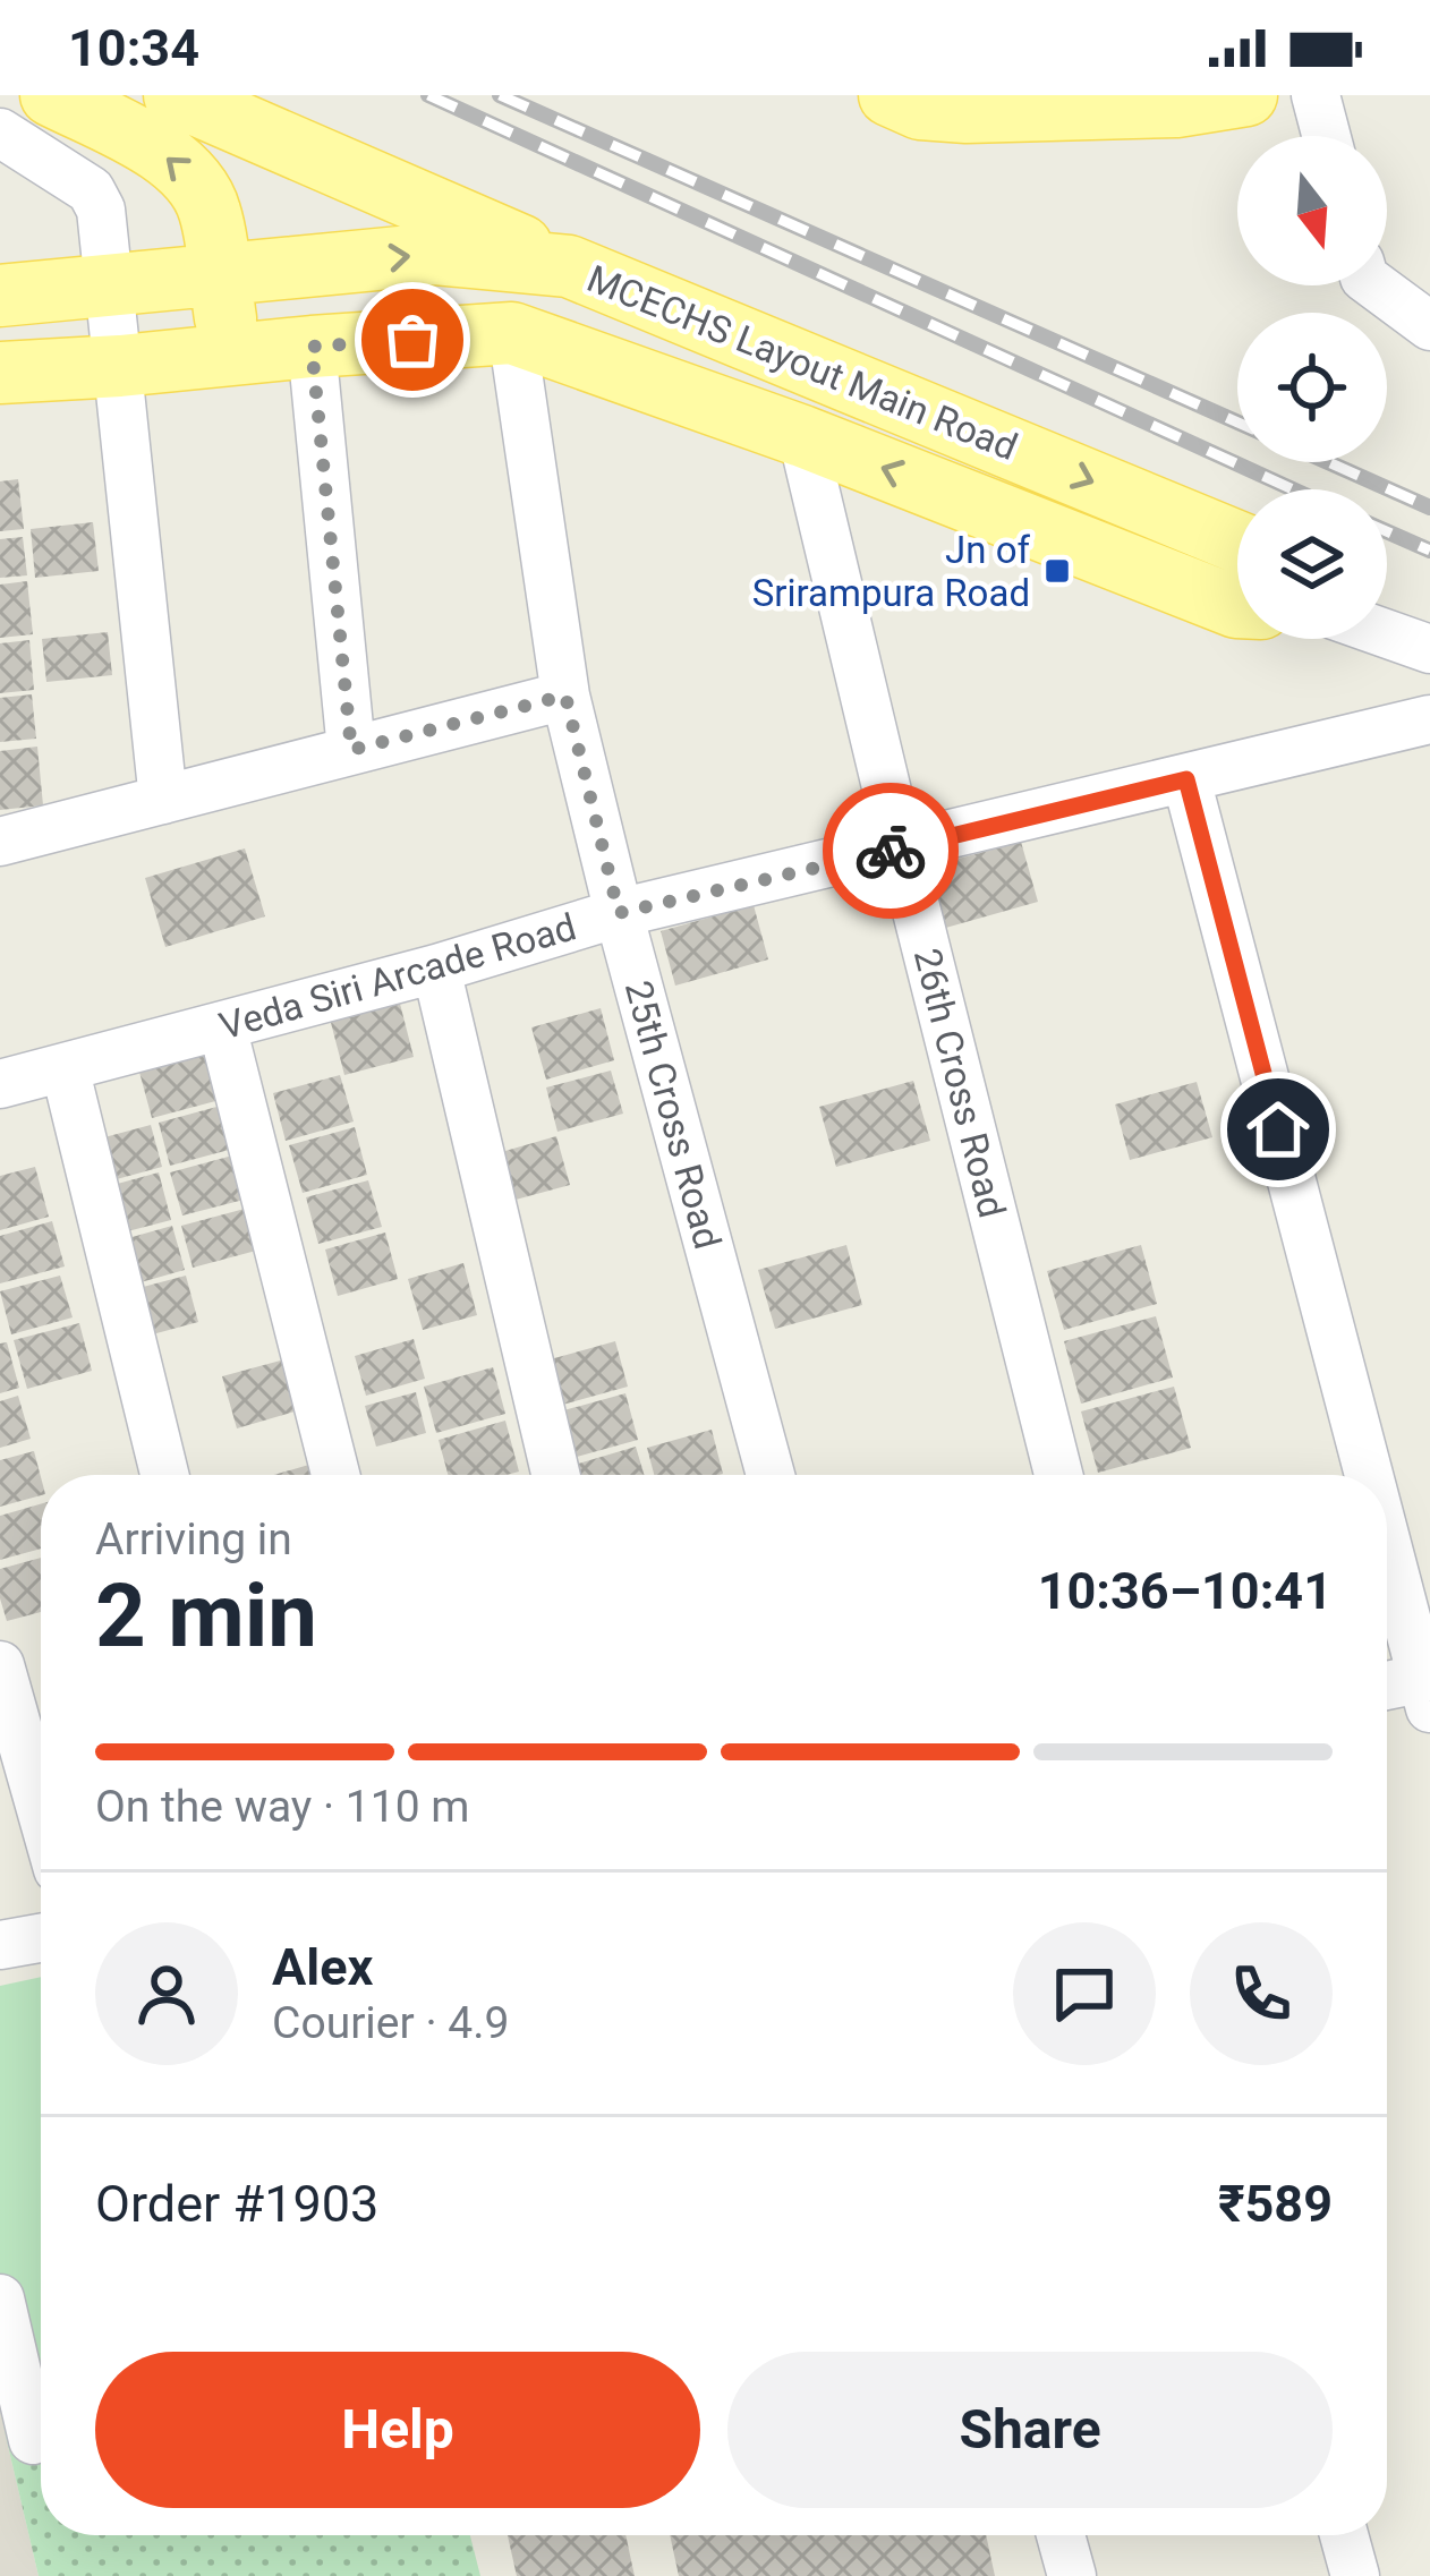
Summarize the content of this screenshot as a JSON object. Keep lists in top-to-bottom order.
{
  "streets": {
    "main road": ["MCECHS Layout Main Road"],
    "street": ["Veda Siri Arcade Road", "26th Cross Road", "25th Cross Road"]
  },
  "crossings": [
    ["MCECHS Layout Main Road", "26th Cross Road"],
    ["MCECHS Layout Main Road", "25th Cross Road"],
    ["Veda Siri Arcade Road", "26th Cross Road"],
    ["Veda Siri Arcade Road", "25th Cross Road"]
  ],
  "places": {
    "transit": ["Jn of Srirampura Road"]
  },
  "north": "bottom",
  "page": {
    "status": "10:34",
    "heading": ["2 min", "Arriving in", "10:36–10:41"],
    "panel": [
      "Alex",
      "Courier · 4.9",
      "Order #1903",
      "₹589"
    ],
    "bar": "On the way · 110 m",
    "buttons": ["Help", "Share"]
  }
}
